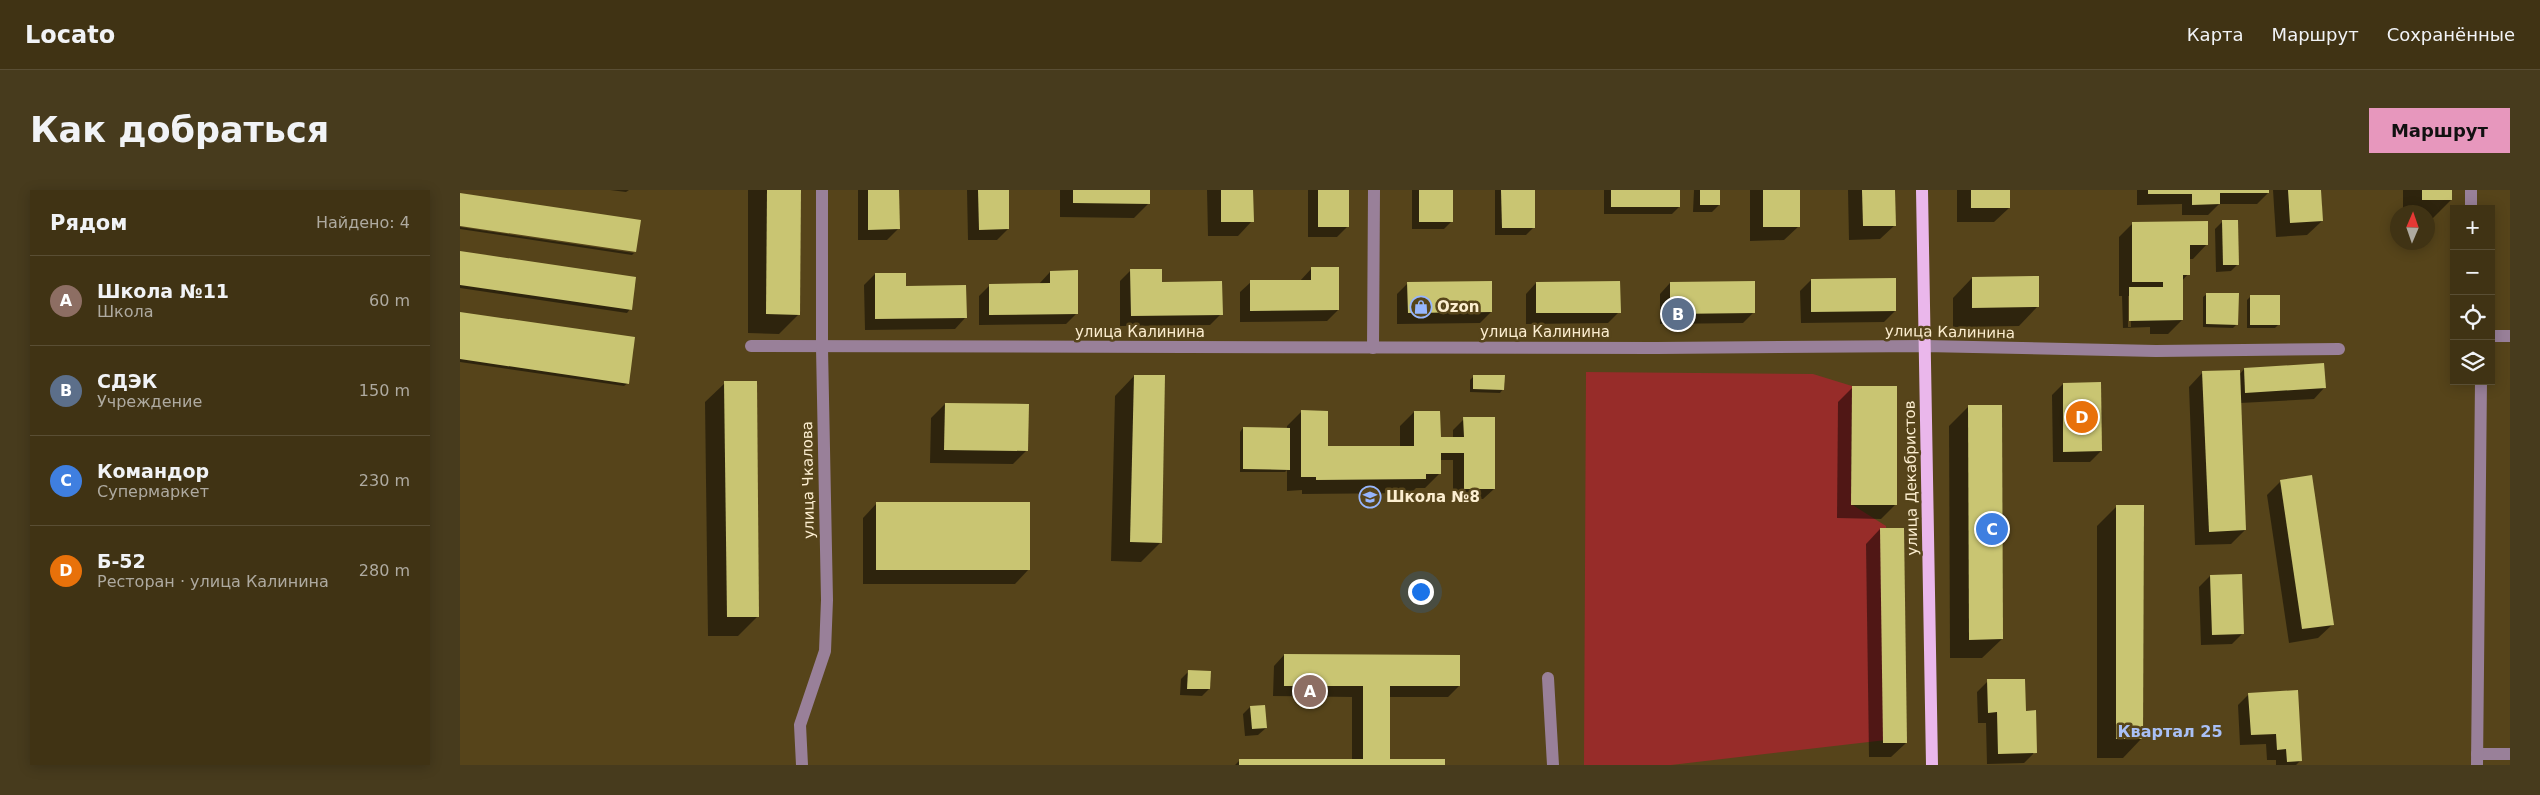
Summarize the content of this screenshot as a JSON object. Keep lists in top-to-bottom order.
{
  "streets": {
    "main road": ["улица Декабристов"],
    "street": ["улица Калинина", "улица Чкалова"]
  },
  "crossings": [
    ["улица Калинина", "улица Декабристов"],
    ["улица Калинина", "улица Чкалова"]
  ],
  "districts": ["Квартал 25"],
  "places": {
    "shop": ["Ozon"],
    "school or university": ["Школа №8"]
  },
  "north": "top",
  "page": {
    "header": "Locato",
    "nav": ["Карта", "Маршрут", "Сохранённые"],
    "buttons": "Маршрут",
    "title": "Как добраться",
    "heading": ["Рядом", "Найдено: 4"],
    "map_buttons": ["+", "−"],
    "list": [
      {
        "mark": "A",
        "name": "Школа №11",
        "note": "Школа",
        "value": "60 m"
      },
      {
        "mark": "B",
        "name": "СДЭК",
        "note": "Учреждение",
        "value": "150 m"
      },
      {
        "mark": "C",
        "name": "Командор",
        "note": "Супермаркет",
        "value": "230 m"
      },
      {
        "mark": "D",
        "name": "Б-52",
        "note": "Ресторан · улица Калинина",
        "value": "280 m"
      }
    ],
    "pins": [
      "B",
      "D",
      "C",
      "A"
    ]
  }
}
